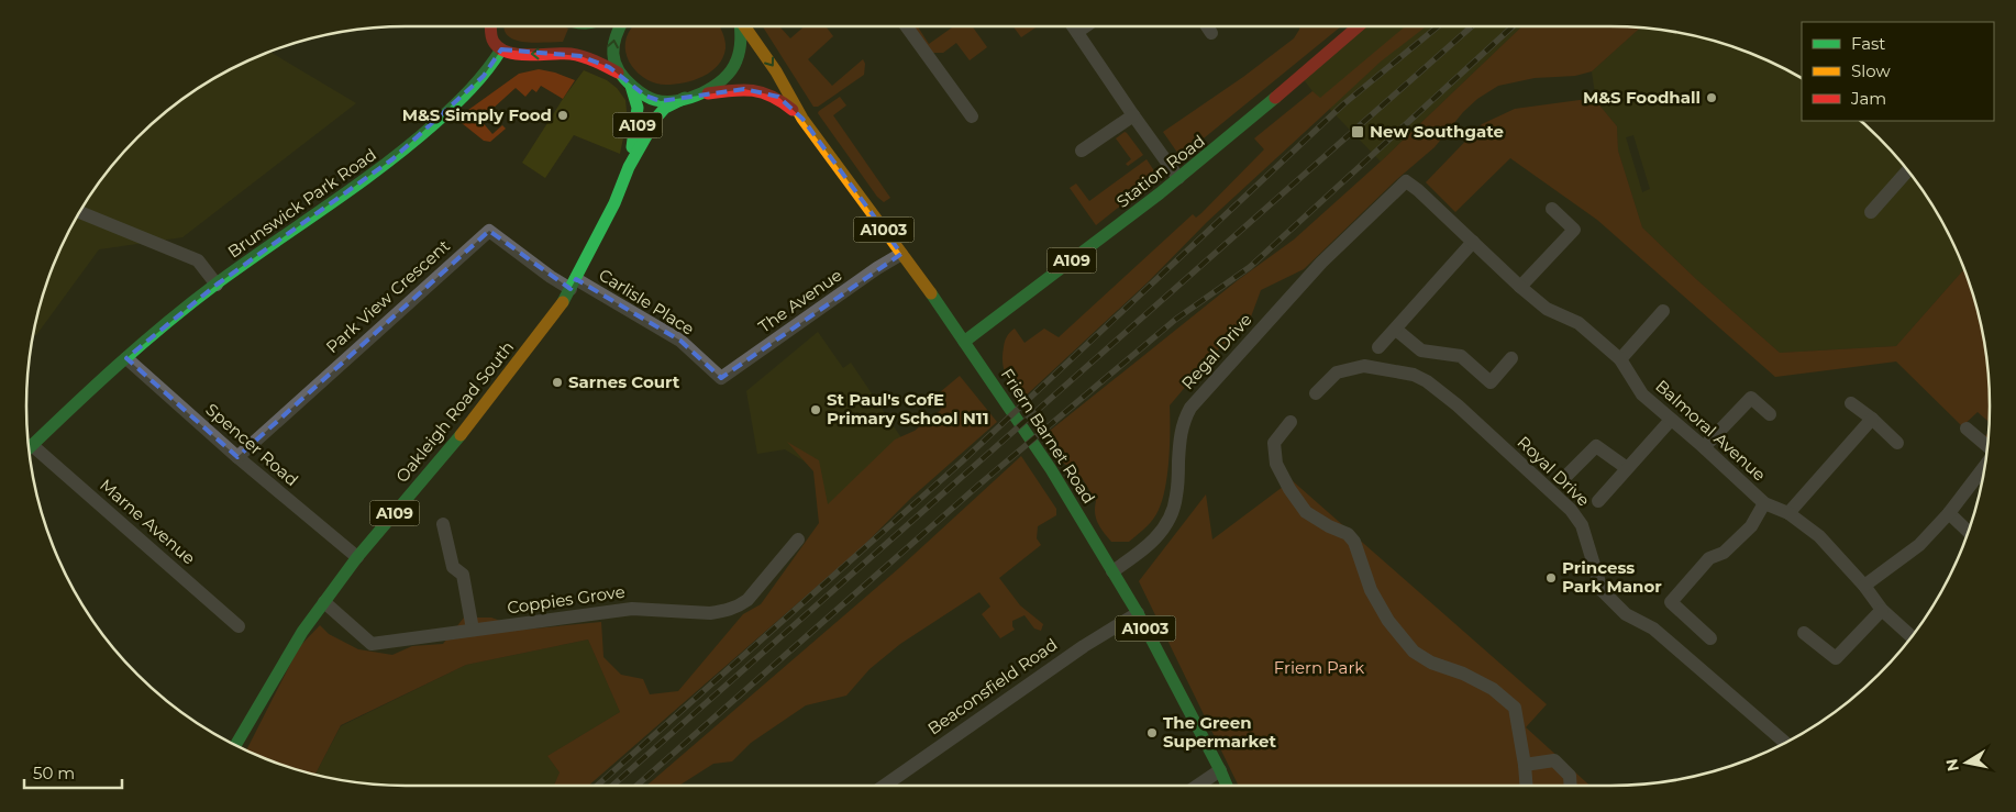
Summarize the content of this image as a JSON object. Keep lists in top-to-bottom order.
{
  "streets": {
    "main road": [
      "A109",
      "Station Road",
      "Brunswick Park Road",
      "A1003",
      "Oakleigh Road South",
      "Friern Barnet Road"
    ],
    "street": [
      "Park View Crescent",
      "The Avenue",
      "Carlisle Place",
      "Regal Drive",
      "Balmoral Avenue",
      "Spencer Road",
      "Royal Drive",
      "Marne Avenue",
      "Coppies Grove",
      "Beaconsfield Road"
    ]
  },
  "crossings": [
    ["Station Road", "Friern Barnet Road"],
    ["Brunswick Park Road", "A1003"],
    ["Brunswick Park Road", "Spencer Road"],
    ["A1003", "Oakleigh Road South"],
    ["A1003", "Friern Barnet Road"],
    ["Park View Crescent", "Carlisle Place"],
    ["Park View Crescent", "Oakleigh Road South"],
    ["Park View Crescent", "Spencer Road"],
    ["The Avenue", "Carlisle Place"],
    ["The Avenue", "Friern Barnet Road"],
    ["Carlisle Place", "Oakleigh Road South"],
    ["Regal Drive", "Balmoral Avenue"],
    ["Regal Drive", "Friern Barnet Road"],
    ["Oakleigh Road South", "Spencer Road"],
    ["Oakleigh Road South", "Coppies Grove"],
    ["Friern Barnet Road", "Beaconsfield Road"]
  ],
  "parks": ["Friern Park"],
  "places": {
    "other": [
      "M&S Foodhall",
      "M&S Simply Food",
      "Sarnes Court",
      "St Paul's CofE Primary School N11",
      "Princess Park Manor",
      "The Green Supermarket"
    ],
    "transit": ["New Southgate"]
  },
  "legend": ["Fast", "Slow", "Jam"],
  "scale_bar": "50 m",
  "north": "left"
}
